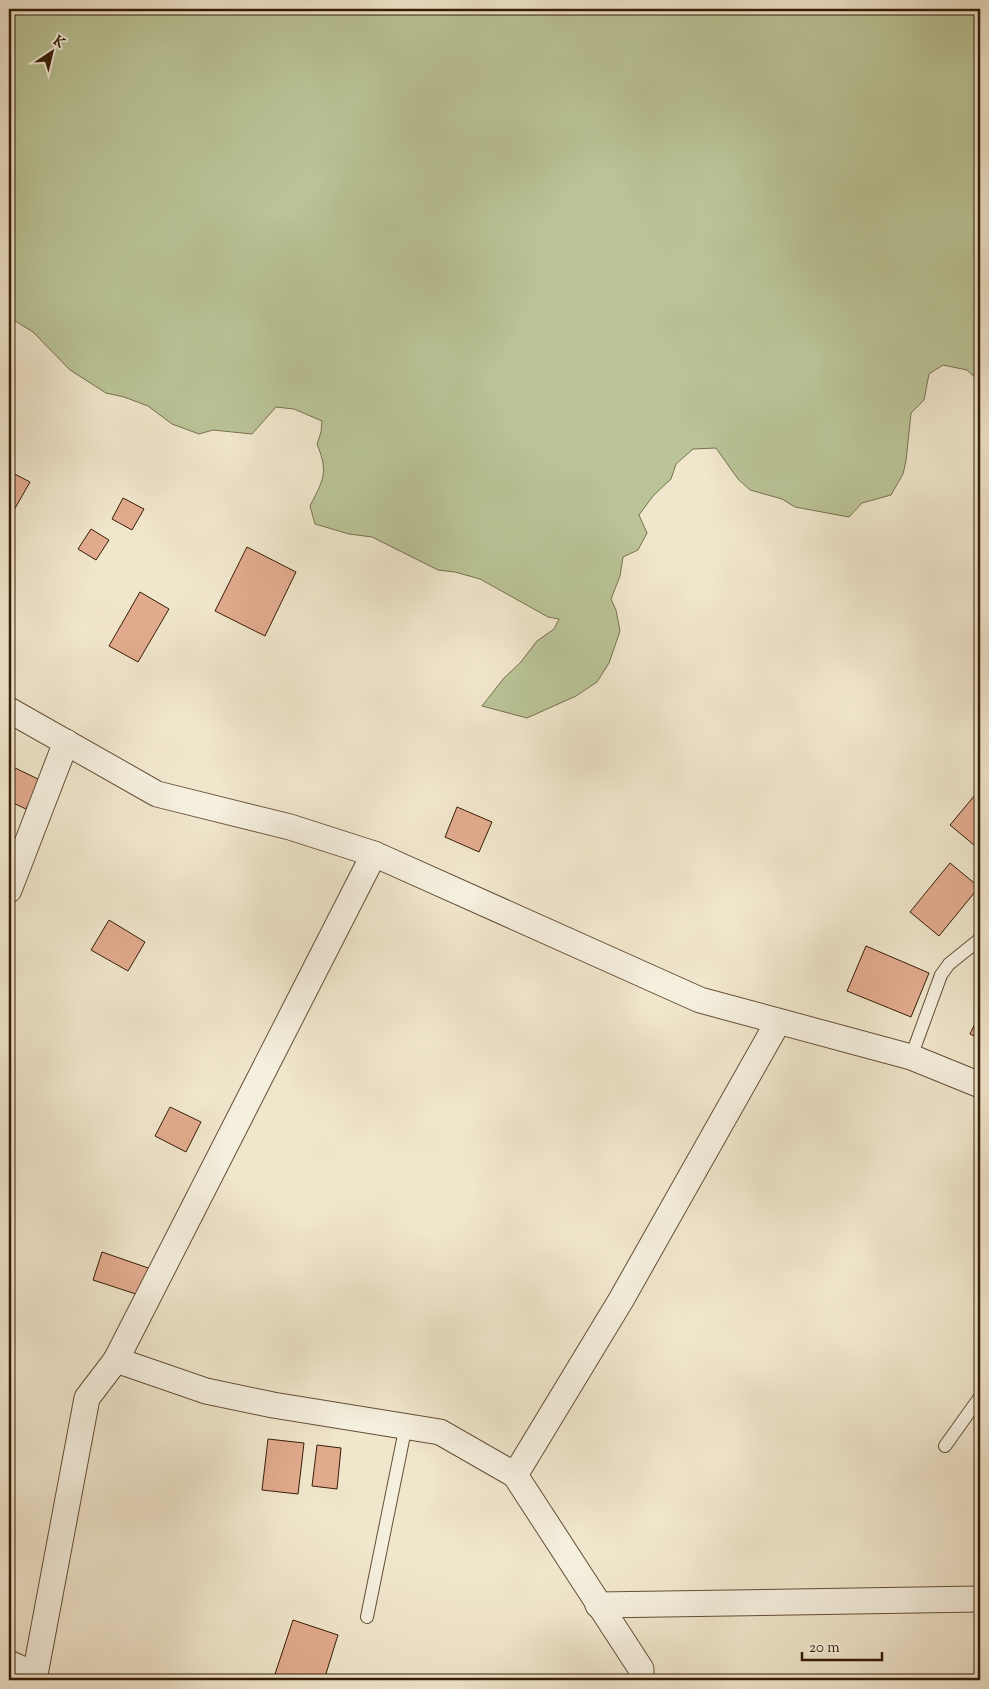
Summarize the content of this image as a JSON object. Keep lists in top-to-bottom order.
{
  "scale_bar": "20 m",
  "north": "top right"
}
